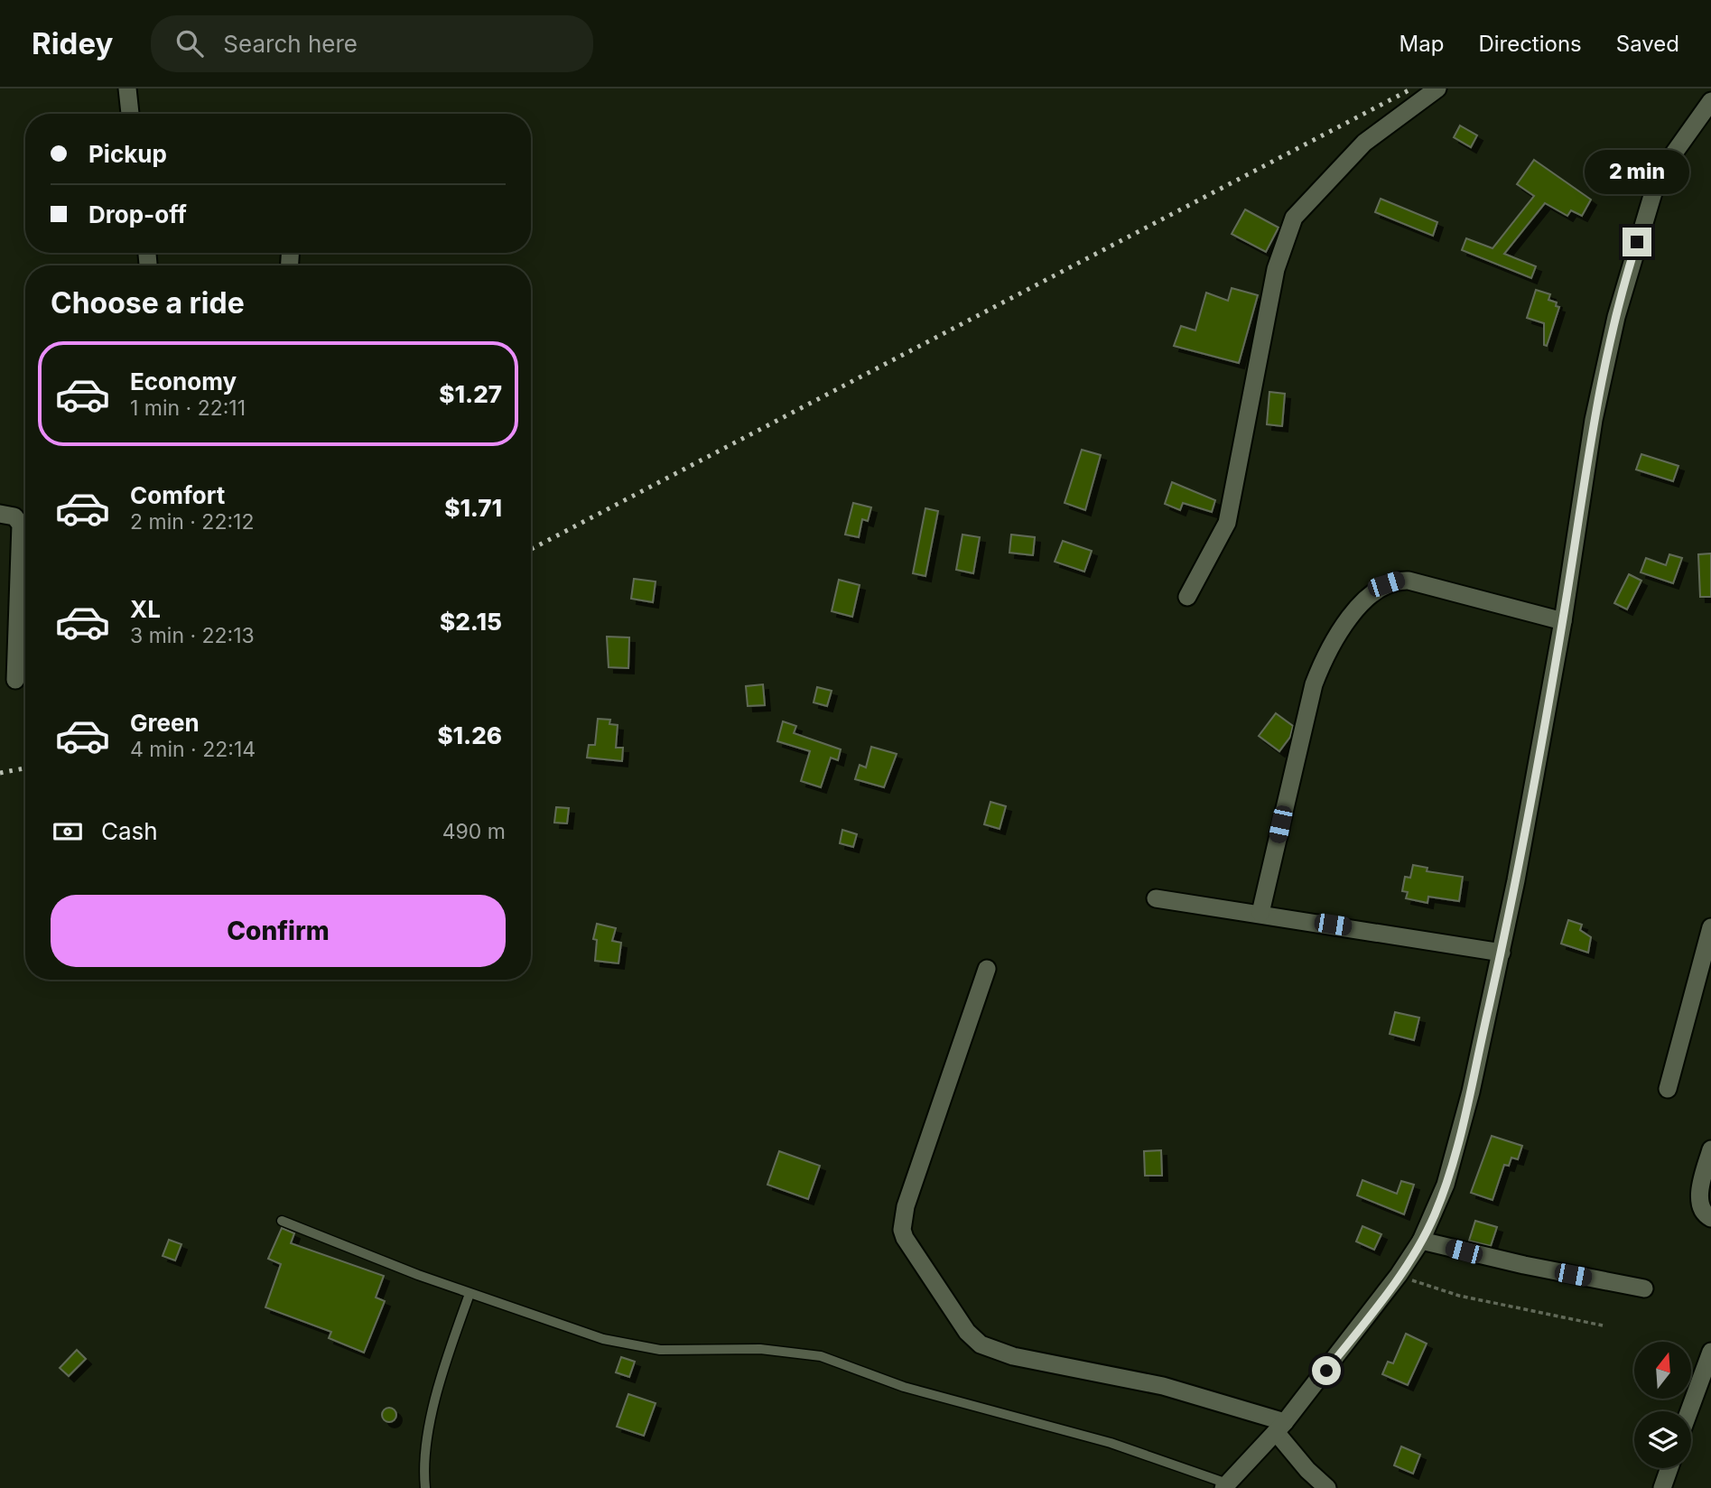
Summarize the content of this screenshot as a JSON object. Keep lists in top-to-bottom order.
{
  "north": "top",
  "page": {
    "header": "Ridey",
    "search": "Search here",
    "nav": ["Map", "Directions", "Saved"],
    "banner": ["Pickup", "Drop-off"],
    "bubble": "2 min",
    "heading": "Choose a ride",
    "list": [
      {
        "name": "Economy",
        "note": "1 min · 22:11",
        "value": "$1.27"
      },
      {
        "name": "Comfort",
        "note": "2 min · 22:12",
        "value": "$1.71"
      },
      {
        "name": "XL",
        "note": "3 min · 22:13",
        "value": "$2.15"
      },
      {
        "name": "Green",
        "note": "4 min · 22:14",
        "value": "$1.26"
      }
    ],
    "pay": ["Cash", "490 m"],
    "buttons": "Confirm"
  }
}
